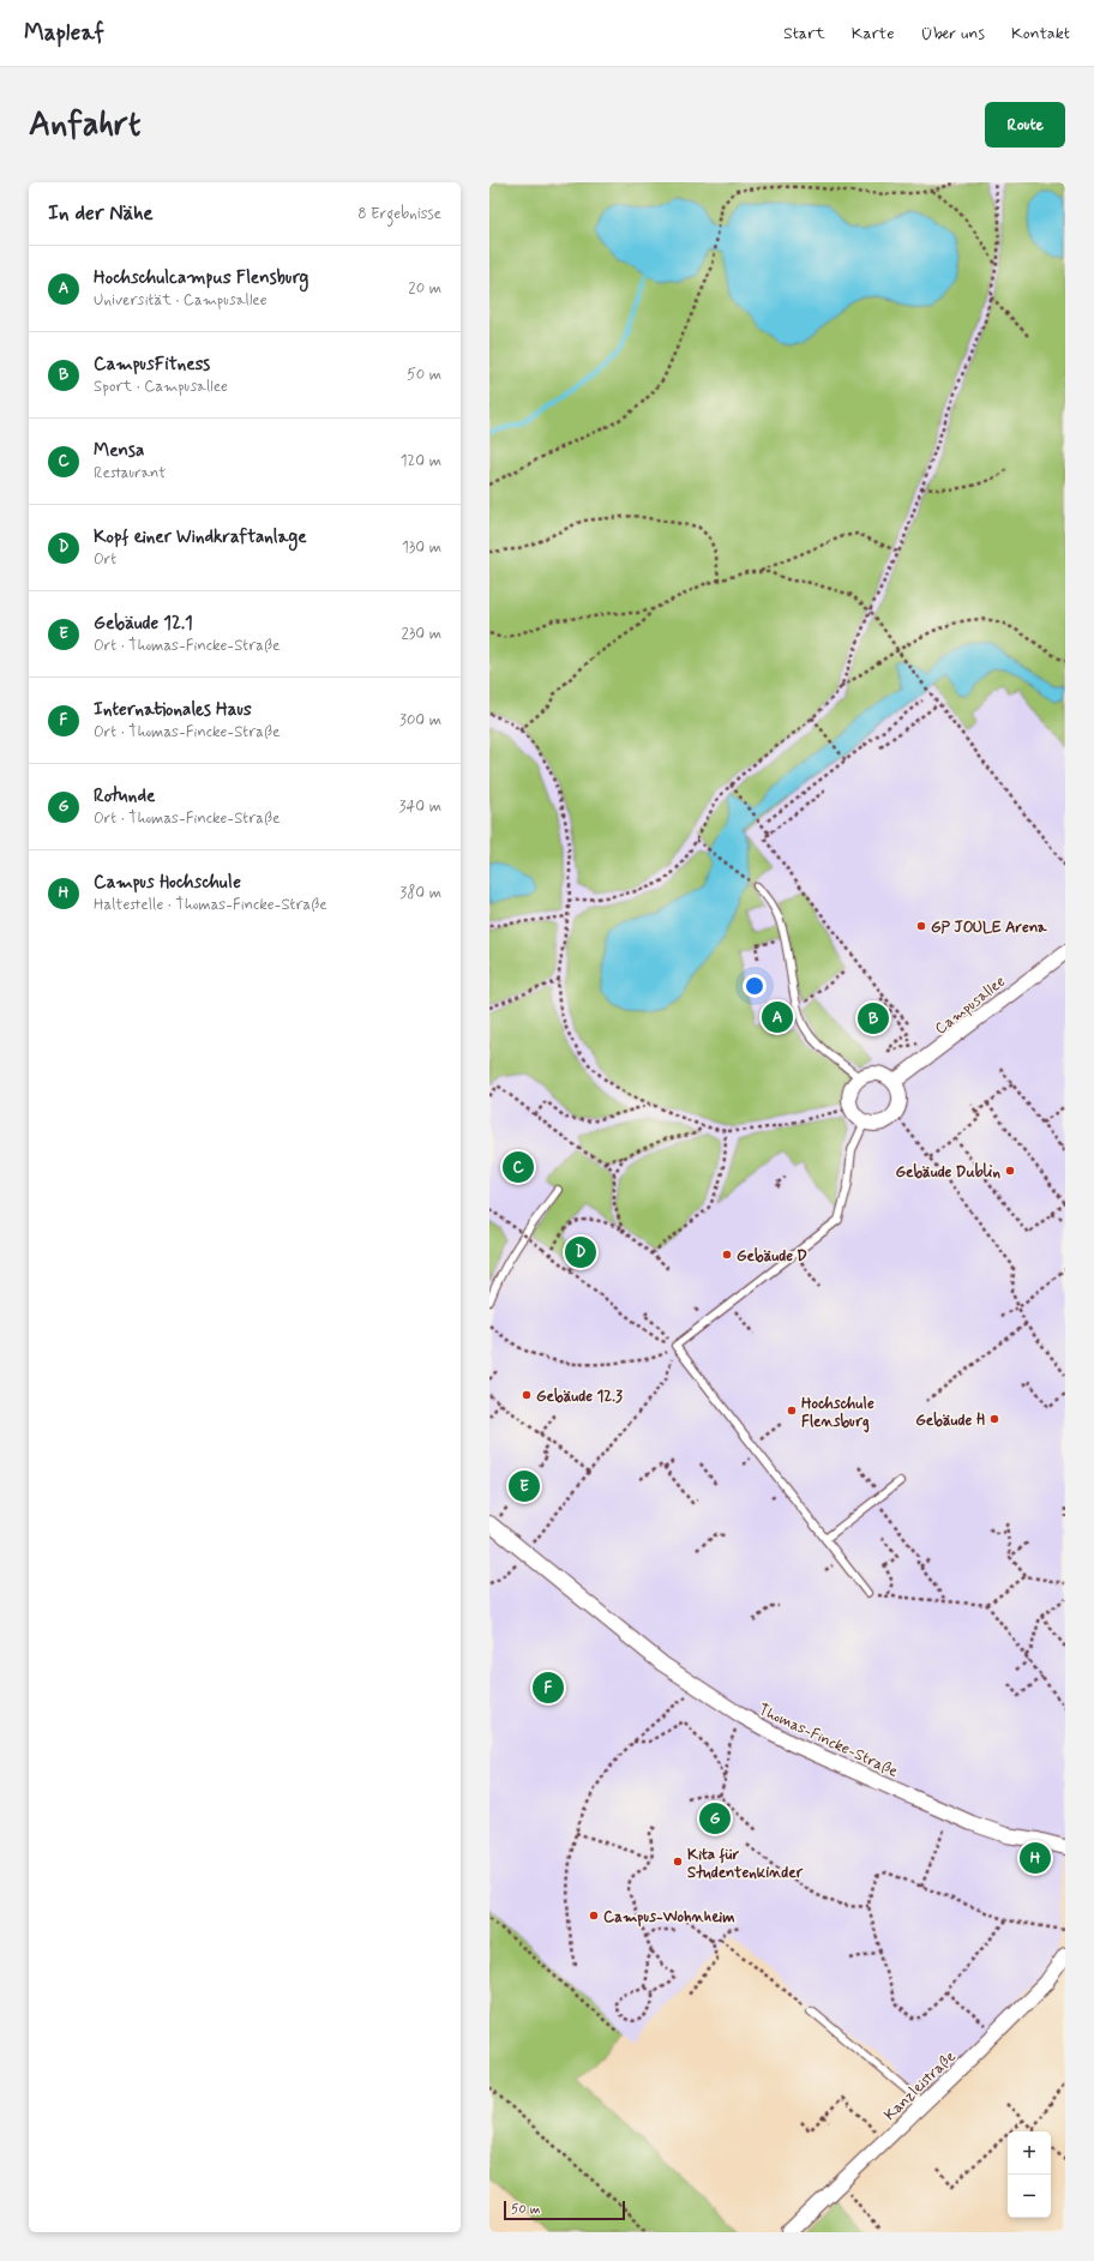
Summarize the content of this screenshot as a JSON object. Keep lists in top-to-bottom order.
{
  "streets": {
    "street": ["Campusallee", "Thomas-Fincke-Straße", "Kanzleistraße"]
  },
  "places": [
    "GP JOULE Arena",
    "Gebäude Dublin",
    "Gebäude D",
    "Gebäude 12.3",
    "Hochschule Flensburg",
    "Gebäude H",
    "Kita für Studentenkinder",
    "Campus-Wohnheim"
  ],
  "scale_bar": "50 m",
  "page": {
    "header": "Mapleaf",
    "nav": [
      "Start",
      "Karte",
      "Über uns",
      "Kontakt"
    ],
    "buttons": "Route",
    "title": "Anfahrt",
    "heading": ["In der Nähe", "8 Ergebnisse"],
    "list": [
      {
        "mark": "A",
        "name": "Hochschulcampus Flensburg",
        "note": "Universität · Campusallee",
        "value": "20 m"
      },
      {
        "mark": "B",
        "name": "CampusFitness",
        "note": "Sport · Campusallee",
        "value": "50 m"
      },
      {
        "mark": "C",
        "name": "Mensa",
        "note": "Restaurant",
        "value": "120 m"
      },
      {
        "mark": "D",
        "name": "Kopf einer Windkraftanlage",
        "note": "Ort",
        "value": "130 m"
      },
      {
        "mark": "E",
        "name": "Gebäude 12.1",
        "note": "Ort · Thomas-Fincke-Straße",
        "value": "230 m"
      },
      {
        "mark": "F",
        "name": "Internationales Haus",
        "note": "Ort · Thomas-Fincke-Straße",
        "value": "300 m"
      },
      {
        "mark": "G",
        "name": "Rotunde",
        "note": "Ort · Thomas-Fincke-Straße",
        "value": "340 m"
      },
      {
        "mark": "H",
        "name": "Campus Hochschule",
        "note": "Haltestelle · Thomas-Fincke-Straße",
        "value": "380 m"
      }
    ],
    "pins": [
      "A",
      "B",
      "C",
      "D",
      "E",
      "F",
      "G",
      "H"
    ],
    "map_buttons": ["+", "−"],
    "scale": "50 m"
  }
}
